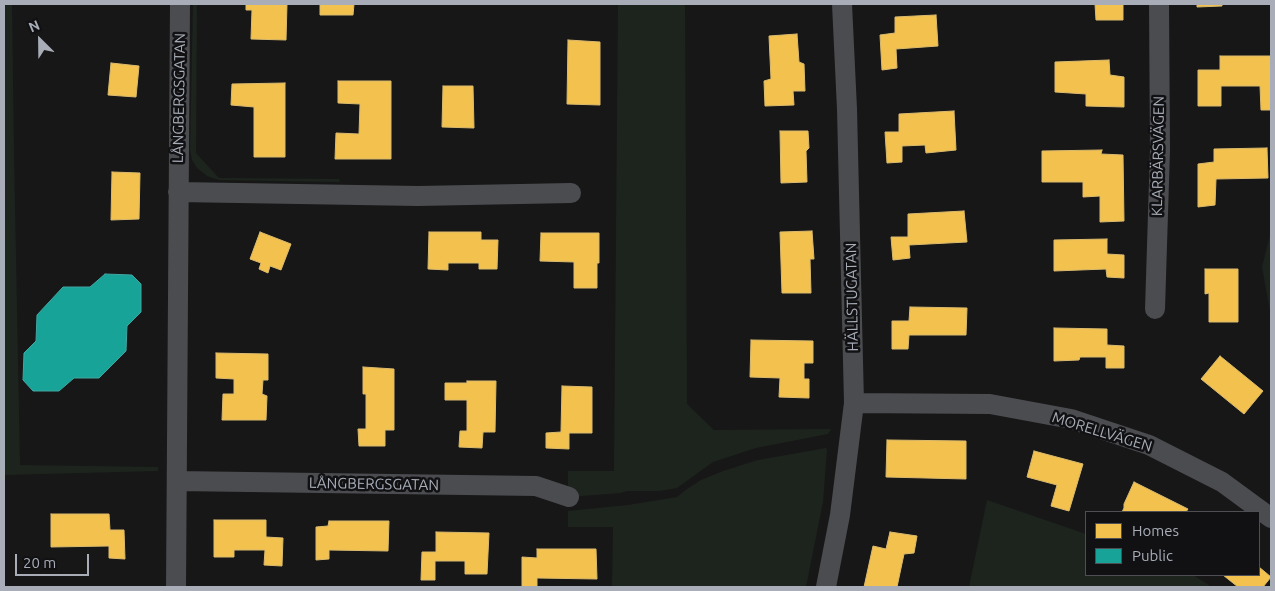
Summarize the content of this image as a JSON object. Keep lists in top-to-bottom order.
{
  "streets": {
    "street": [
      "LÅNGBERGSGATAN",
      "KLARBÄRSVÄGEN",
      "HÄLLSTUGATAN",
      "MORELLVÄGEN"
    ]
  },
  "crossings": [
    ["HÄLLSTUGATAN", "MORELLVÄGEN"]
  ],
  "legend": ["Homes", "Public"],
  "scale_bar": "20 m",
  "north": "top left"
}
